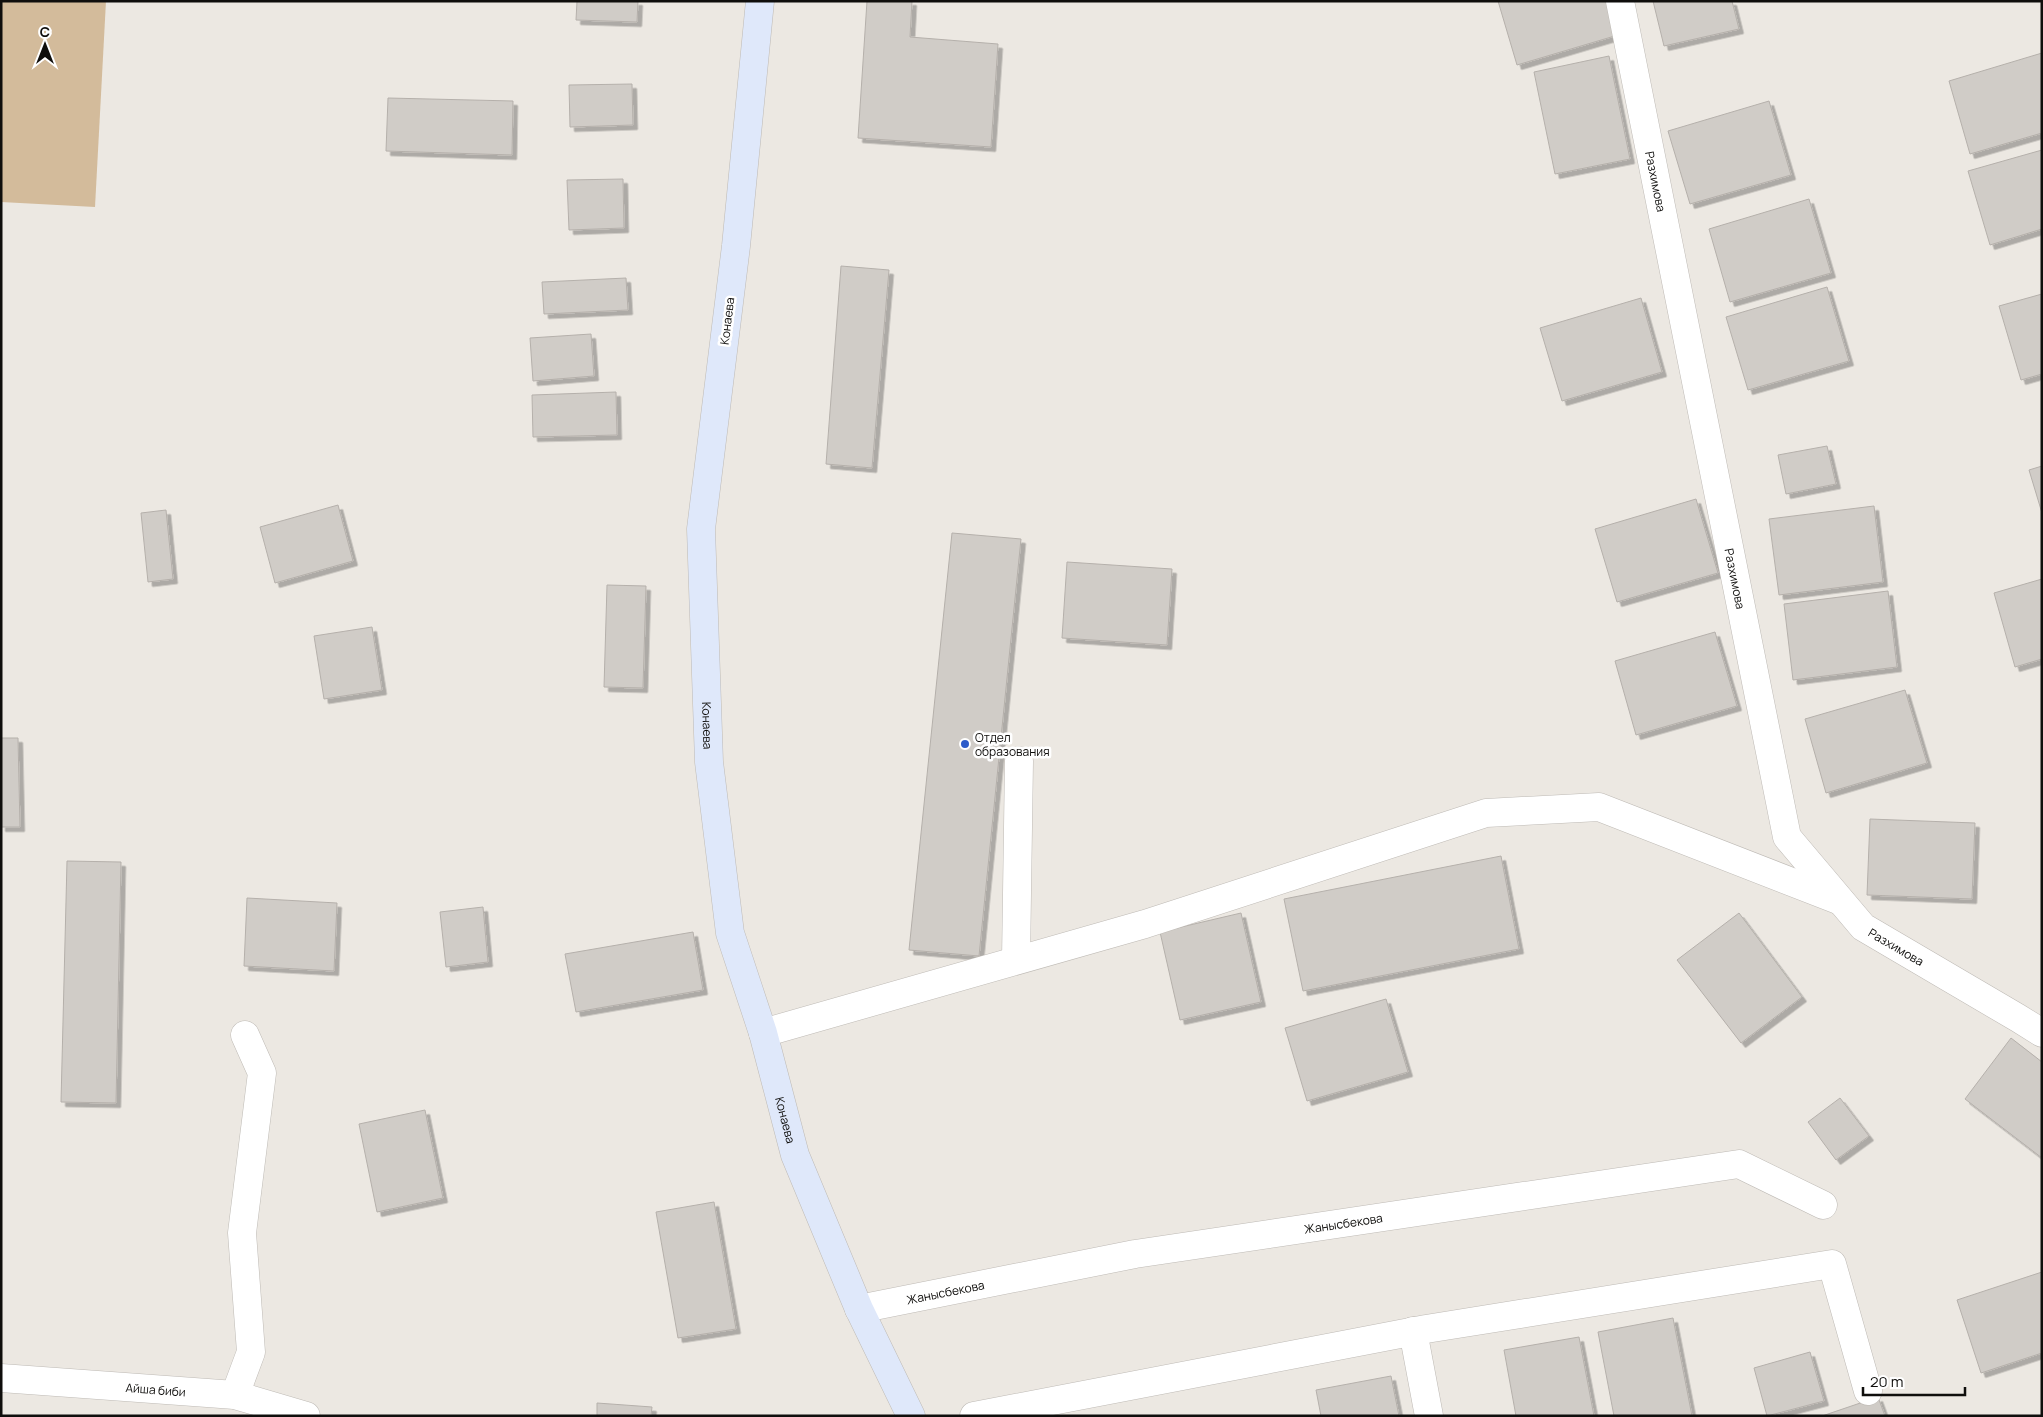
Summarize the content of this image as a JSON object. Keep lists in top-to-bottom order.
{
  "streets": {
    "main road": ["Конаева"],
    "street": ["Разхимова", "Жанысбекова", "Айша биби"]
  },
  "crossings": [
    ["Конаева", "Жанысбекова"]
  ],
  "places": ["Отдел образования"],
  "scale_bar": "20 m",
  "north": "top"
}
